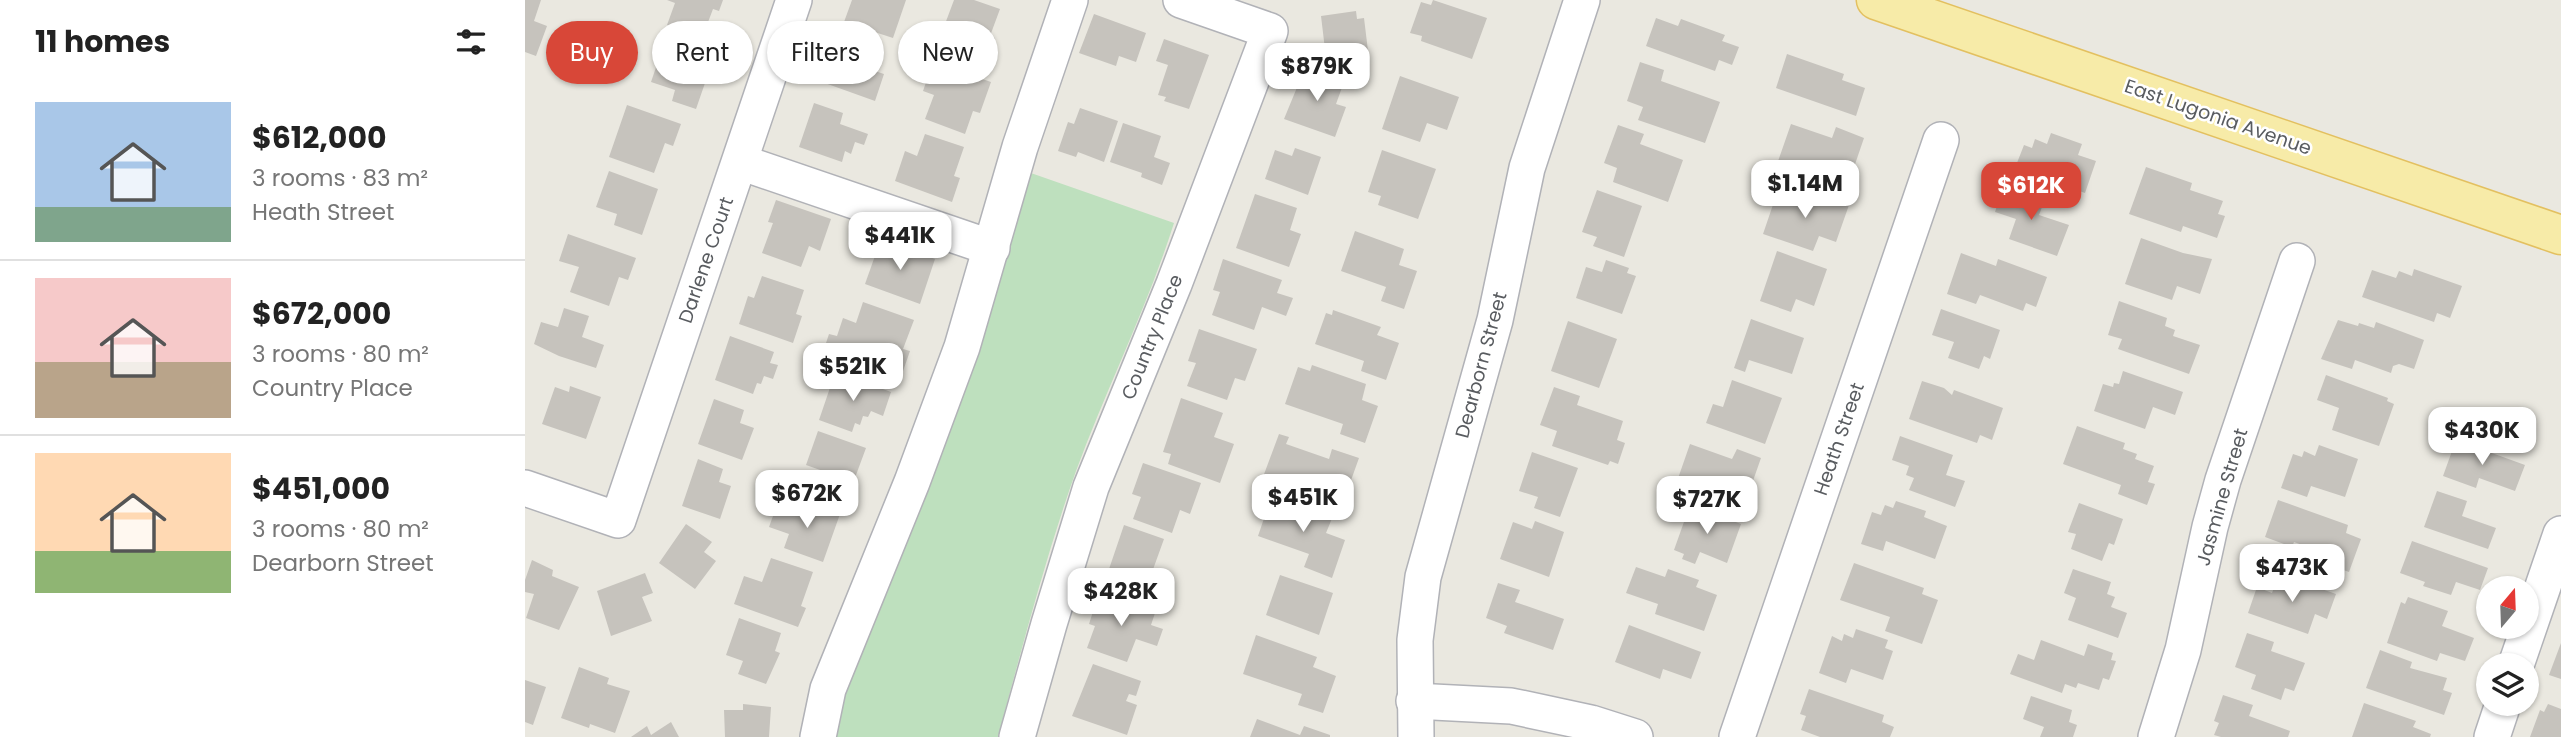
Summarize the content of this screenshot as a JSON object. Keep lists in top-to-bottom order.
{
  "streets": {
    "main road": ["East Lugonia Avenue"],
    "street": [
      "Darlene Court",
      "Country Place",
      "Dearborn Street",
      "Heath Street",
      "Jasmine Street"
    ]
  },
  "north": "top",
  "page": {
    "heading": "11 homes",
    "chip": [
      "Buy",
      "Rent",
      "Filters",
      "New"
    ],
    "price": [
      "$879K",
      "$1.14M",
      "$612K",
      "$441K",
      "$521K",
      "$430K",
      "$672K",
      "$451K",
      "$727K",
      "$473K",
      "$428K"
    ],
    "list": [
      {
        "name": "$612,000",
        "note": "3 rooms · 83 m² · Heath Street"
      },
      {
        "name": "$672,000",
        "note": "3 rooms · 80 m² · Country Place"
      },
      {
        "name": "$451,000",
        "note": "3 rooms · 80 m² · Dearborn Street"
      }
    ]
  }
}
